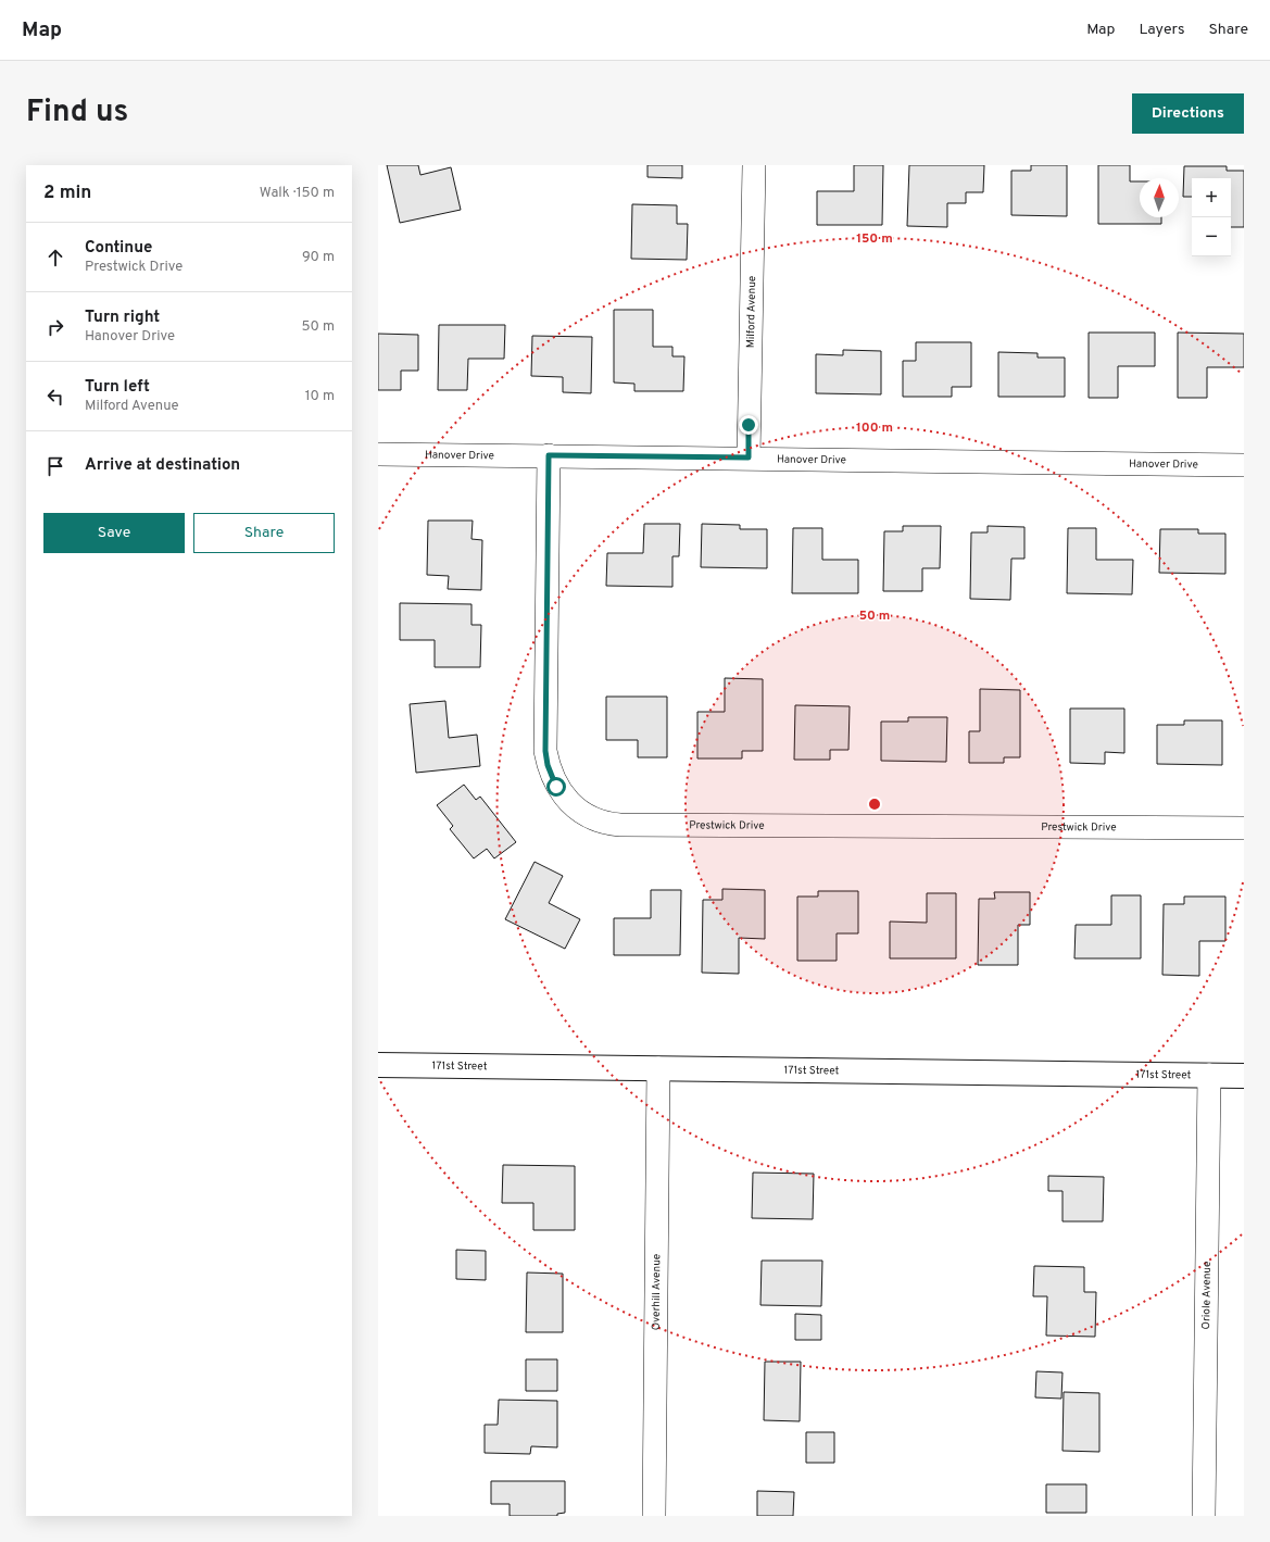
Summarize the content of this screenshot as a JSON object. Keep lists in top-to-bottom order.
{
  "streets": {
    "street": [
      "Milford Avenue",
      "Hanover Drive",
      "Prestwick Drive",
      "171st Street",
      "Overhill Avenue",
      "Oriole Avenue"
    ]
  },
  "crossings": [
    ["Milford Avenue", "Hanover Drive"],
    ["Hanover Drive", "Prestwick Drive"],
    ["171st Street", "Overhill Avenue"],
    ["171st Street", "Oriole Avenue"]
  ],
  "north": "top",
  "page": {
    "header": "Map",
    "nav": ["Map", "Layers", "Share"],
    "title": "Find us",
    "buttons": [
      "Directions",
      ["Save", "Share"]
    ],
    "heading": ["2 min", "Walk · 150 m"],
    "map_buttons": ["+", "−"],
    "list": [
      ["Continue", "Prestwick Drive", "90 m"],
      ["Turn right", "Hanover Drive", "50 m"],
      ["Turn left", "Milford Avenue", "10 m"],
      "Arrive at destination"
    ]
  },
  "rings": ["150 m", "100 m", "50 m"]
}
